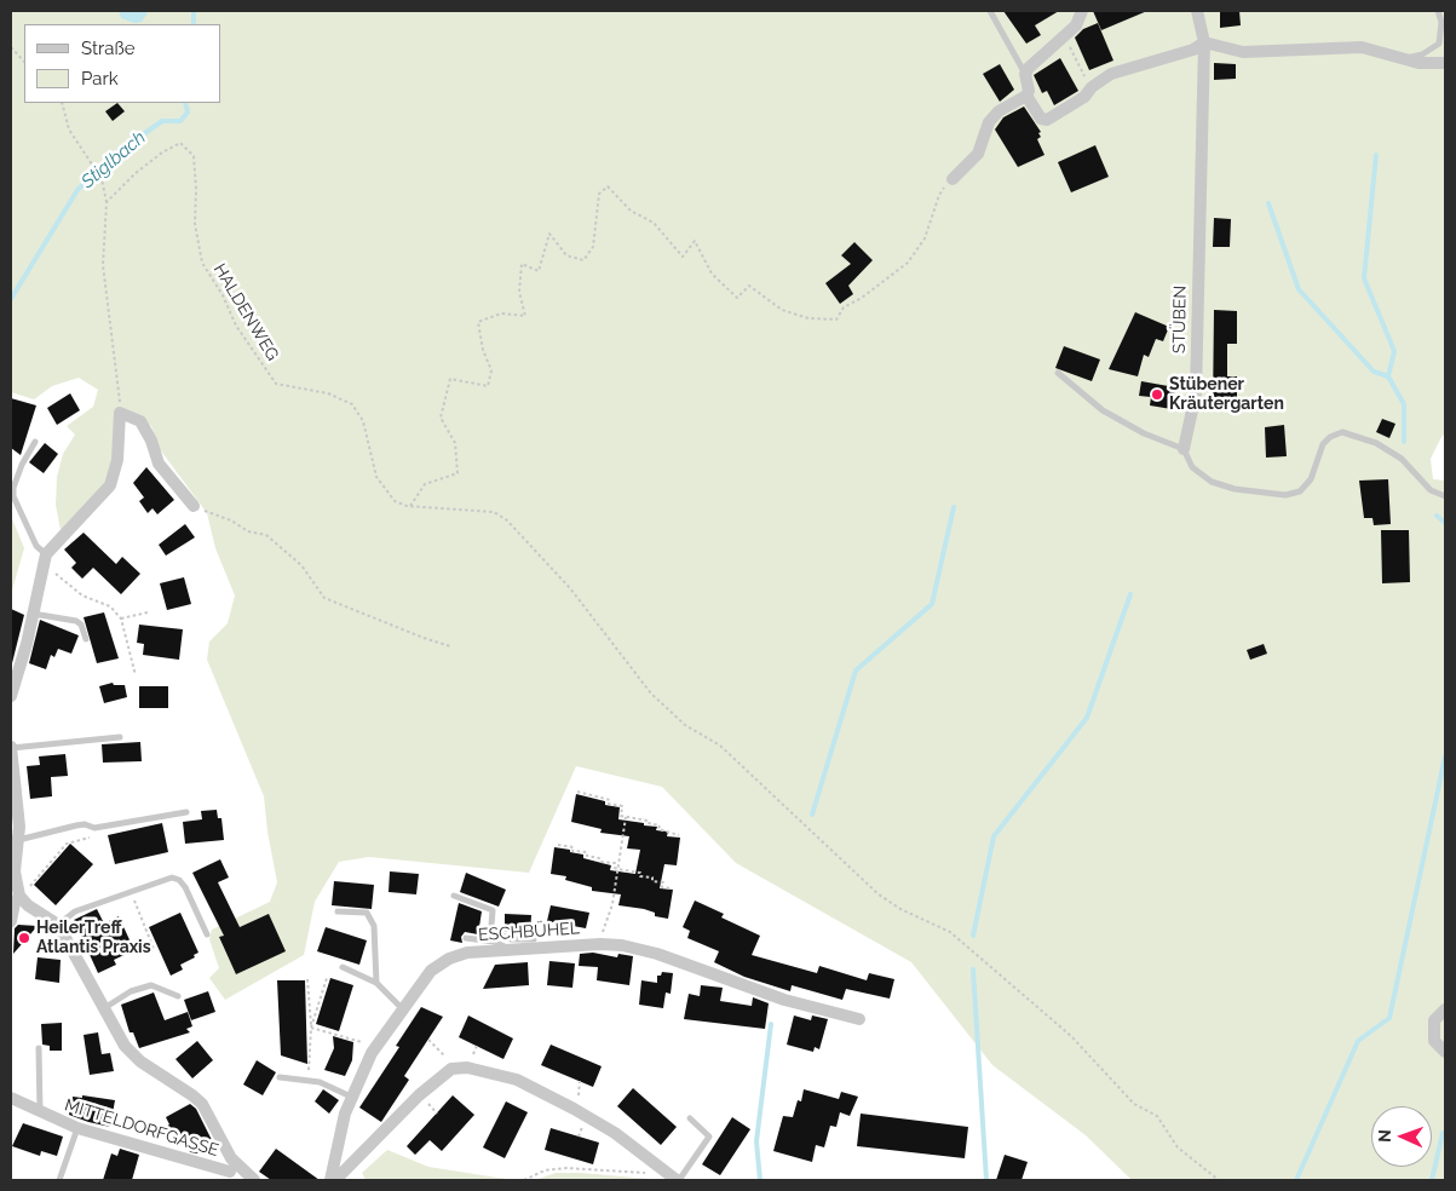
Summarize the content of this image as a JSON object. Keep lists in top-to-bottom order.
{
  "streets": {
    "street": ["STÜBEN", "ESCHBÜHEL", "MITTELDORFGASSE"],
    "path": ["HALDENWEG"]
  },
  "water": ["Stiglbach"],
  "places": ["Stübener Kräutergarten", "HeilerTreff Atlantis Praxis"],
  "legend": ["Straße", "Park"],
  "north": "left"
}
